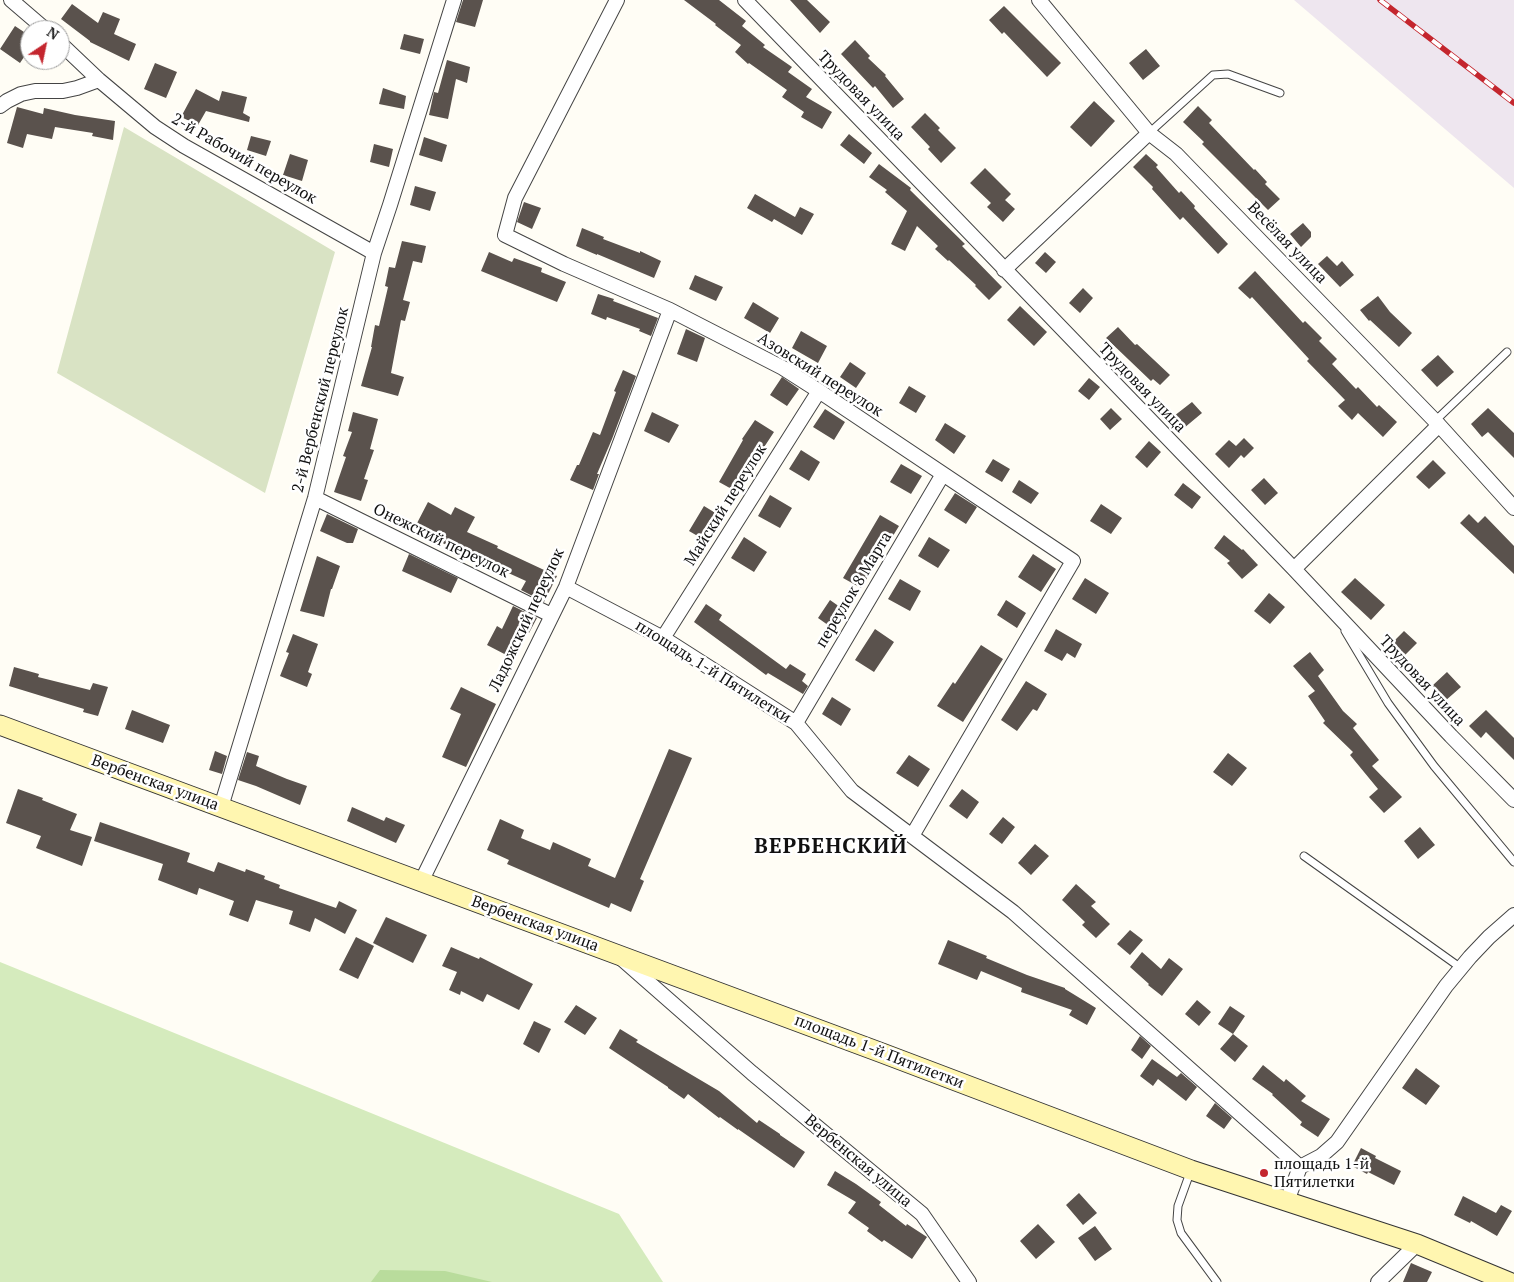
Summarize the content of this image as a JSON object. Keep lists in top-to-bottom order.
{
  "streets": {
    "main road": ["площадь 1-й Пятилетки", "Вербенская улица"],
    "street": [
      "Трудовая улица",
      "2-й Рабочий переулок",
      "Весёлая улица",
      "Азовский переулок",
      "2-й Вербенский переулок",
      "Майский переулок",
      "Онежский переулок",
      "переулок 8 Марта",
      "Ладожский переулок"
    ]
  },
  "crossings": [
    ["2-й Рабочий переулок", "2-й Вербенский переулок"],
    ["Азовский переулок", "Майский переулок"],
    ["Азовский переулок", "переулок 8 Марта"],
    ["Азовский переулок", "Ладожский переулок"],
    ["Азовский переулок", "площадь 1-й Пятилетки"],
    ["2-й Вербенский переулок", "Онежский переулок"],
    ["2-й Вербенский переулок", "Вербенская улица"],
    ["Майский переулок", "площадь 1-й Пятилетки"],
    ["Онежский переулок", "Ладожский переулок"],
    ["переулок 8 Марта", "площадь 1-й Пятилетки"],
    ["Ладожский переулок", "площадь 1-й Пятилетки"],
    ["Ладожский переулок", "Вербенская улица"],
    ["площадь 1-й Пятилетки", "Вербенская улица"]
  ],
  "districts": ["ВЕРБЕНСКИЙ"],
  "places": ["площадь 1-й Пятилетки"],
  "north": "top right"
}
